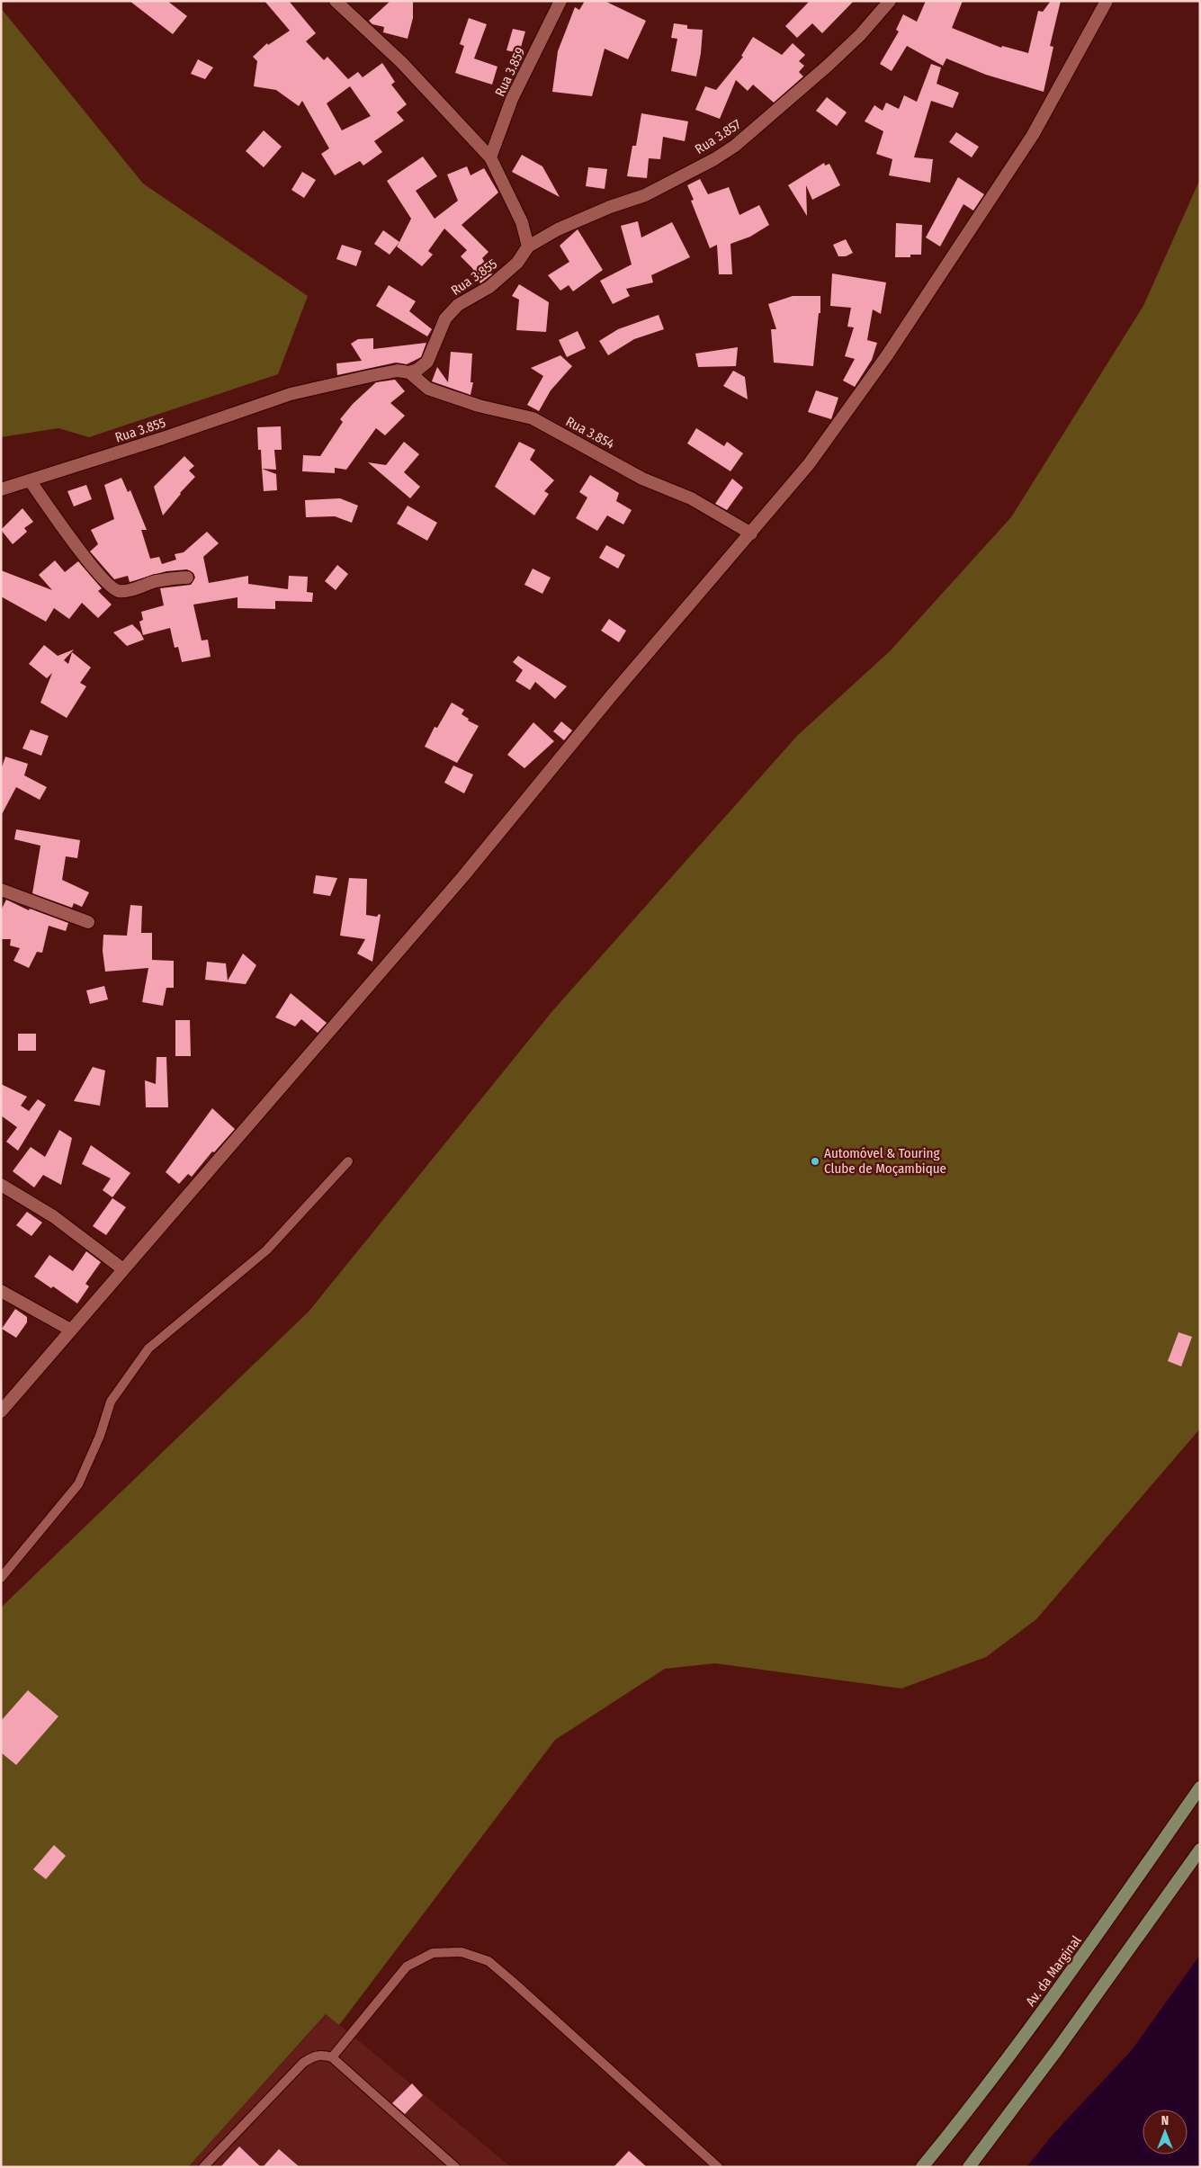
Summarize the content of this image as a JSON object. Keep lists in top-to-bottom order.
{
  "streets": {
    "main road": ["Av. da Marginal"],
    "street": [
      "Rua 3.859",
      "Rua 3.857",
      "Rua 3.855",
      "Rua 3.854"
    ]
  },
  "crossings": [
    ["Rua 3.857", "Rua 3.855"],
    ["Rua 3.855", "Rua 3.854"]
  ],
  "places": ["Automóvel & Touring Clube de Moçambique"],
  "north": "top"
}
